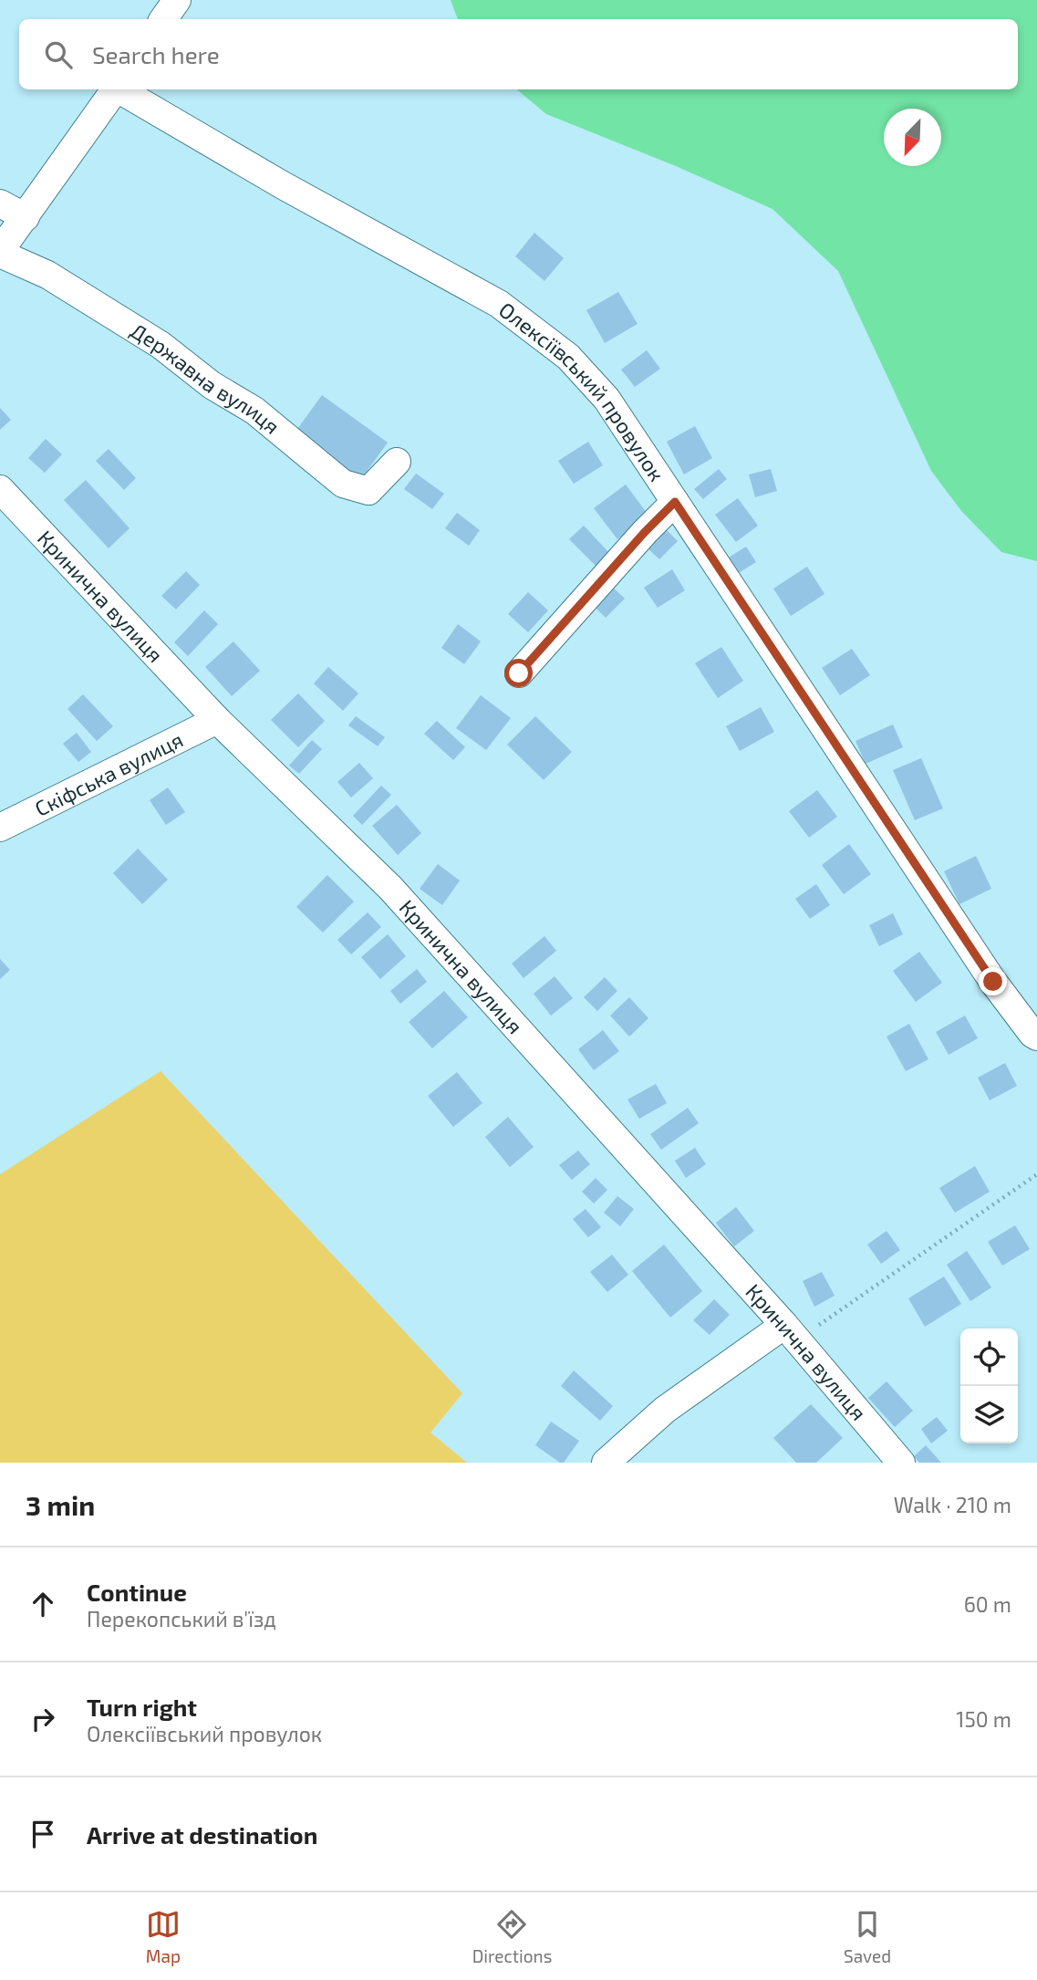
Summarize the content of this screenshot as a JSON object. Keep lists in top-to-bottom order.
{
  "streets": {
    "street": [
      "Державна вулиця",
      "Олексіївський провулок",
      "Кринична вулиця",
      "Скіфська вулиця"
    ]
  },
  "crossings": [
    ["Кринична вулиця", "Скіфська вулиця"]
  ],
  "north": "bottom left",
  "page": {
    "search": "Search here",
    "heading": ["3 min", "Walk · 210 m"],
    "list": [
      ["Continue", "Перекопський в'їзд", "60 m"],
      ["Turn right", "Олексіївський провулок", "150 m"],
      "Arrive at destination"
    ],
    "nav": ["Map", "Directions", "Saved"]
  }
}
